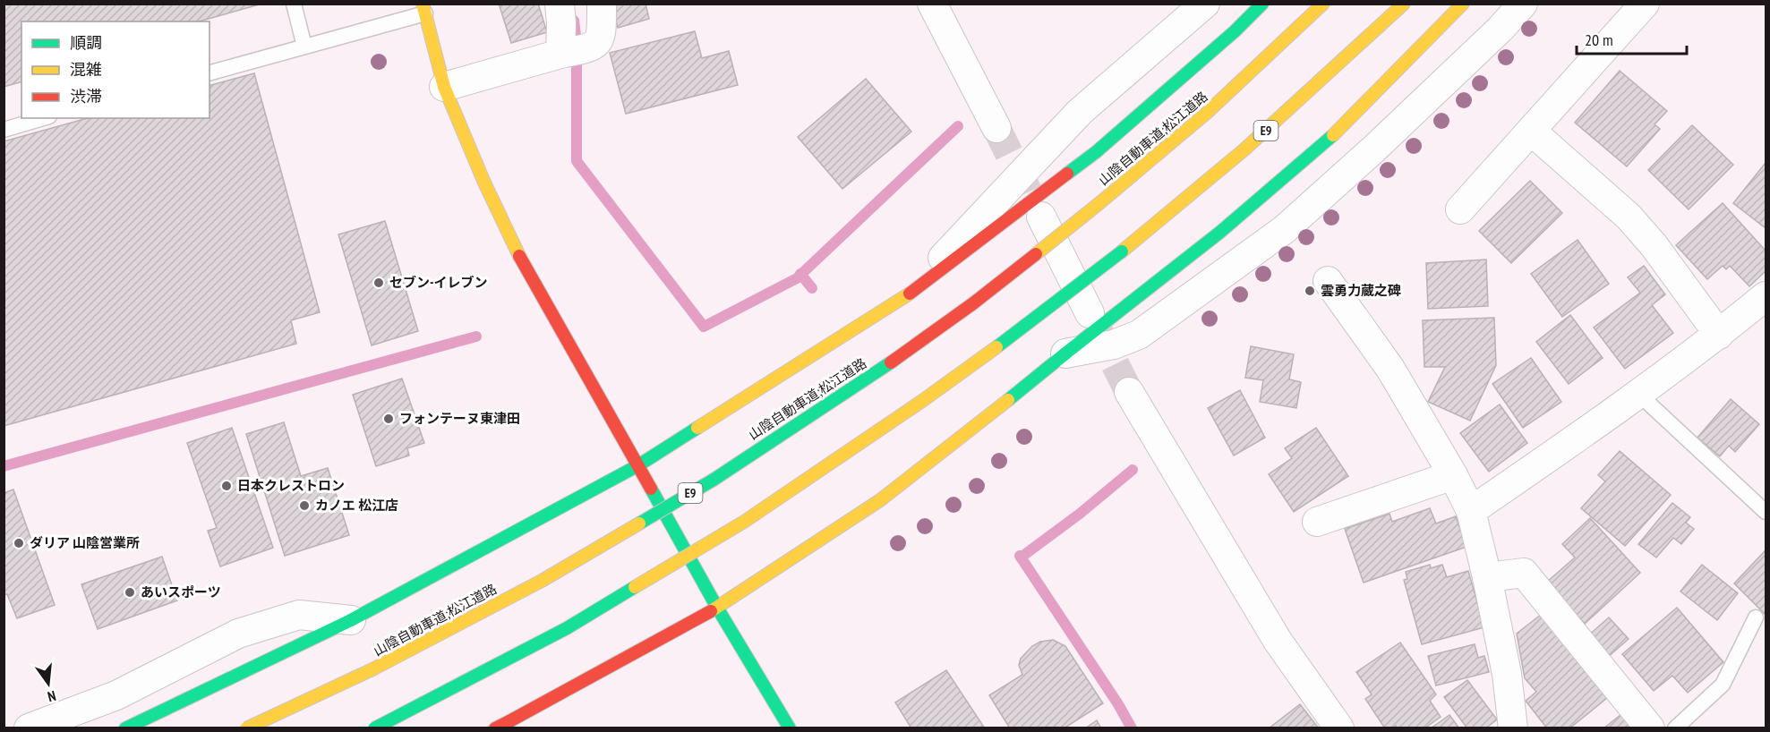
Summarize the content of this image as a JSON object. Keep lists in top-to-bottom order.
{
  "streets": {
    "main road": ["E9", "山陰自動車道;松江道路"]
  },
  "places": [
    "セブン-イレブン",
    "雲勇力蔵之碑",
    "フォンテーヌ東津田",
    "日本クレストロン",
    "カノエ 松江店",
    "ダリア 山陰営業所",
    "あいスポーツ"
  ],
  "legend": ["順調", "混雑", "渋滞"],
  "scale_bar": "20 m",
  "north": "bottom"
}
